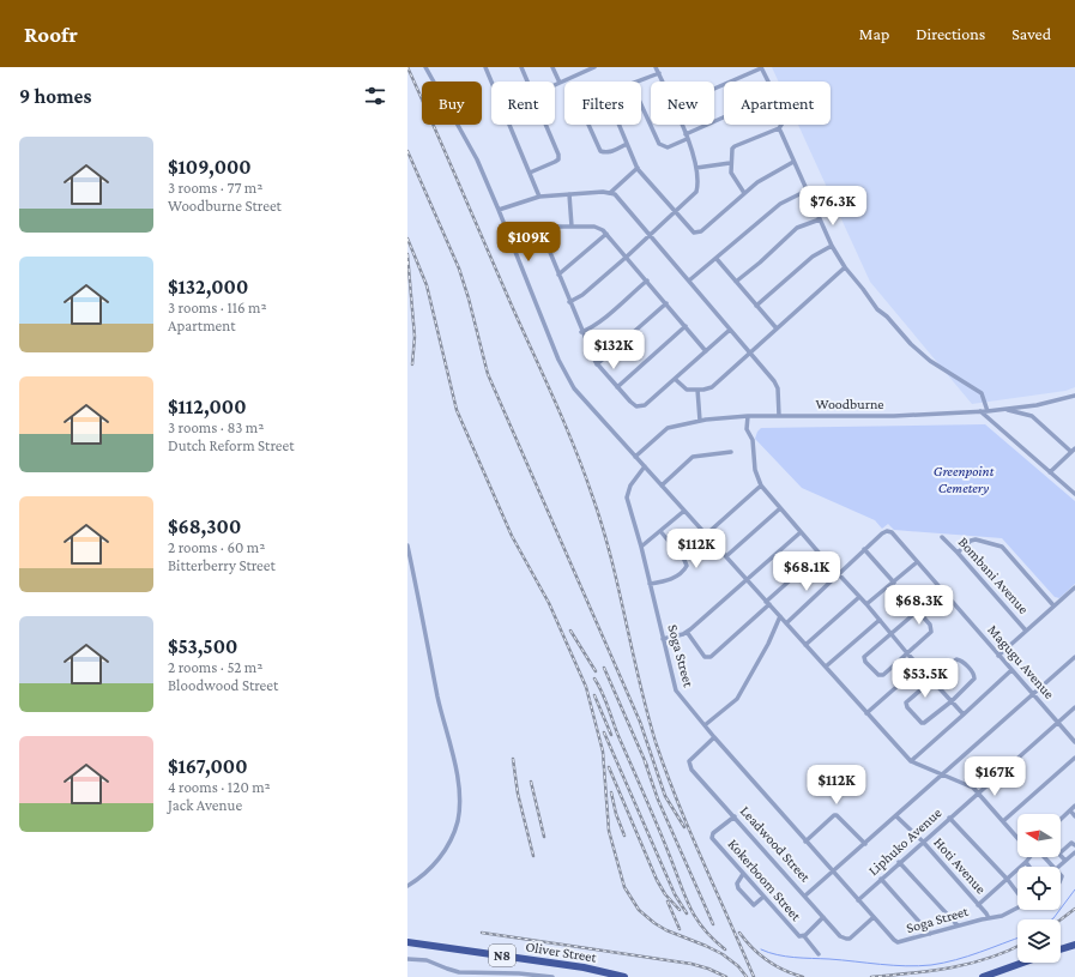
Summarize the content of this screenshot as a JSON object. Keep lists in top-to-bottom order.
{
  "streets": {
    "highway": ["Oliver Street", "N8"],
    "street": [
      "Woodburne",
      "Bombani Avenue",
      "Soga Street",
      "Magugu Avenue",
      "Liphuko Avenue",
      "Leadwood Street",
      "Hoti Avenue",
      "Kokerboom Street"
    ]
  },
  "crossings": [
    ["Soga Street", "Liphuko Avenue"],
    ["Soga Street", "Leadwood Street"],
    ["Soga Street", "Hoti Avenue"],
    ["Magugu Avenue", "Liphuko Avenue"],
    ["Liphuko Avenue", "Hoti Avenue"],
    ["Leadwood Street", "Kokerboom Street"]
  ],
  "parks": ["Greenpoint Cemetery"],
  "north": "left",
  "page": {
    "header": "Roofr",
    "nav": ["Map", "Directions", "Saved"],
    "heading": "9 homes",
    "chip": [
      "Buy",
      "Rent",
      "Filters",
      "New",
      "Apartment"
    ],
    "list": [
      {
        "name": "$109,000",
        "note": "3 rooms · 77 m² · Woodburne Street"
      },
      {
        "name": "$132,000",
        "note": "3 rooms · 116 m² · Apartment"
      },
      {
        "name": "$112,000",
        "note": "3 rooms · 83 m² · Dutch Reform Street"
      },
      {
        "name": "$68,300",
        "note": "2 rooms · 60 m² · Bitterberry Street"
      },
      {
        "name": "$53,500",
        "note": "2 rooms · 52 m² · Bloodwood Street"
      },
      {
        "name": "$167,000",
        "note": "4 rooms · 120 m² · Jack Avenue"
      }
    ],
    "price": [
      "$76.3K",
      "$109K",
      "$132K",
      "$112K",
      "$68.1K",
      "$68.3K",
      "$53.5K",
      "$167K",
      "$112K"
    ]
  }
}
